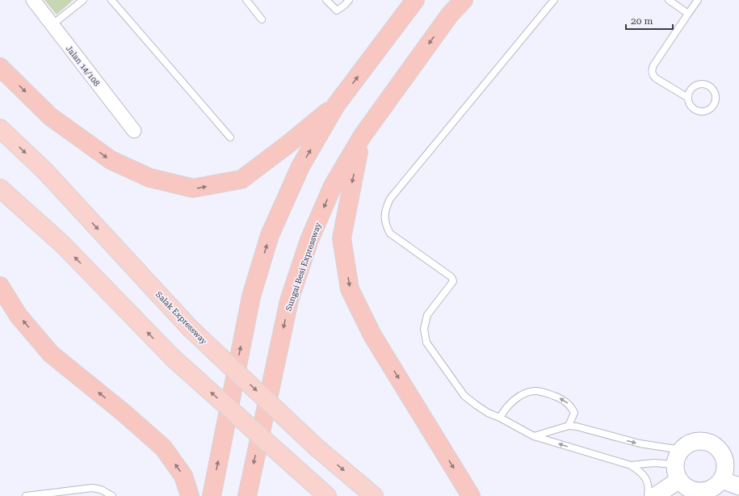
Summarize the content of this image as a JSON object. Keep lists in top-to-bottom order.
{
  "streets": {
    "highway": ["Sungai Besi Expressway", "Salak Expressway"],
    "street": ["Jalan 14/108"]
  },
  "scale_bar": "20 m"
}
